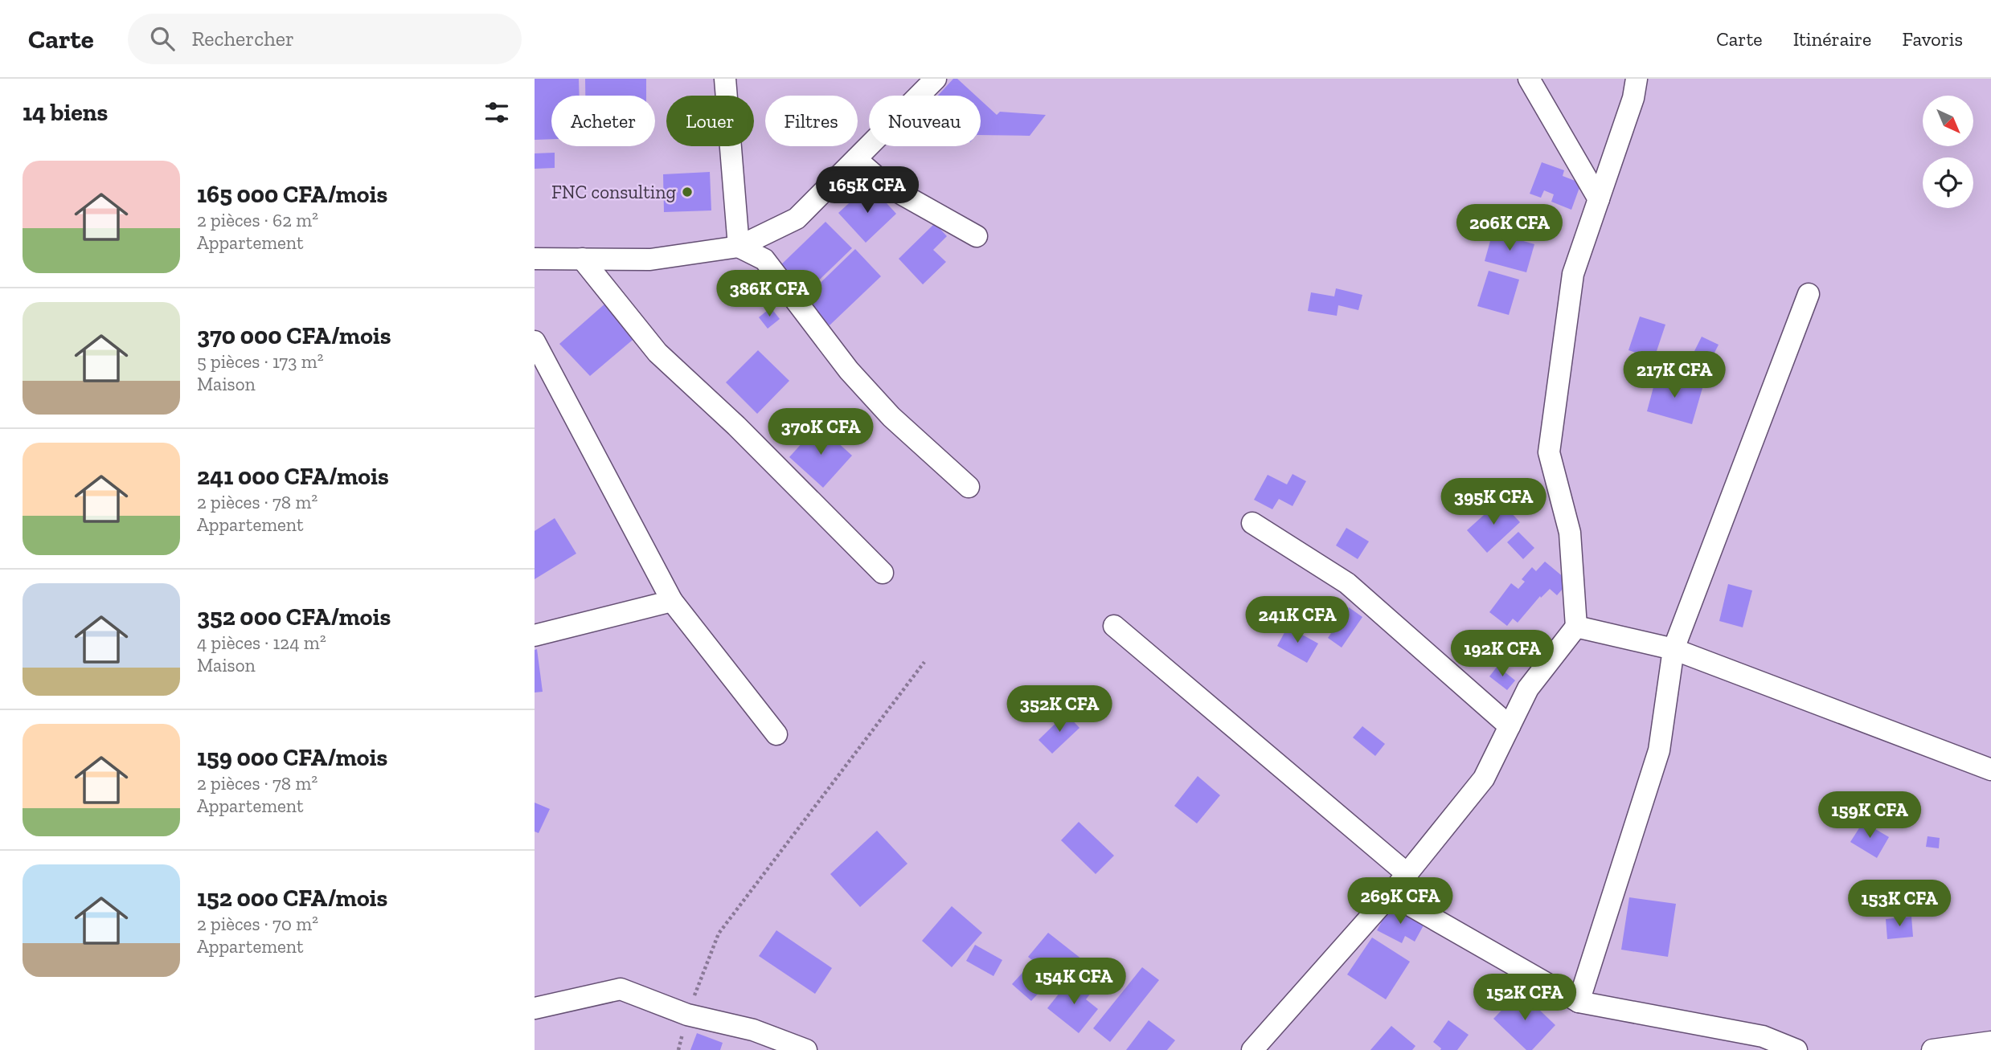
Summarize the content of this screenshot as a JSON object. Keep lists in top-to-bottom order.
{
  "places": ["FNC consulting"],
  "north": "bottom right",
  "page": {
    "header": "Carte",
    "search": "Rechercher",
    "nav": ["Carte", "Itinéraire", "Favoris"],
    "heading": "14 biens",
    "chip": [
      "Acheter",
      "Louer",
      "Filtres",
      "Nouveau"
    ],
    "list": [
      {
        "name": "165 000 CFA/mois",
        "note": "2 pièces · 62 m² · Appartement"
      },
      {
        "name": "370 000 CFA/mois",
        "note": "5 pièces · 173 m² · Maison"
      },
      {
        "name": "241 000 CFA/mois",
        "note": "2 pièces · 78 m² · Appartement"
      },
      {
        "name": "352 000 CFA/mois",
        "note": "4 pièces · 124 m² · Maison"
      },
      {
        "name": "159 000 CFA/mois",
        "note": "2 pièces · 78 m² · Appartement"
      },
      {
        "name": "152 000 CFA/mois",
        "note": "2 pièces · 70 m² · Appartement"
      }
    ],
    "price": [
      "165K CFA",
      "206K CFA",
      "386K CFA",
      "217K CFA",
      "370K CFA",
      "395K CFA",
      "241K CFA",
      "192K CFA",
      "352K CFA",
      "159K CFA",
      "269K CFA",
      "153K CFA",
      "154K CFA",
      "152K CFA"
    ]
  }
}
